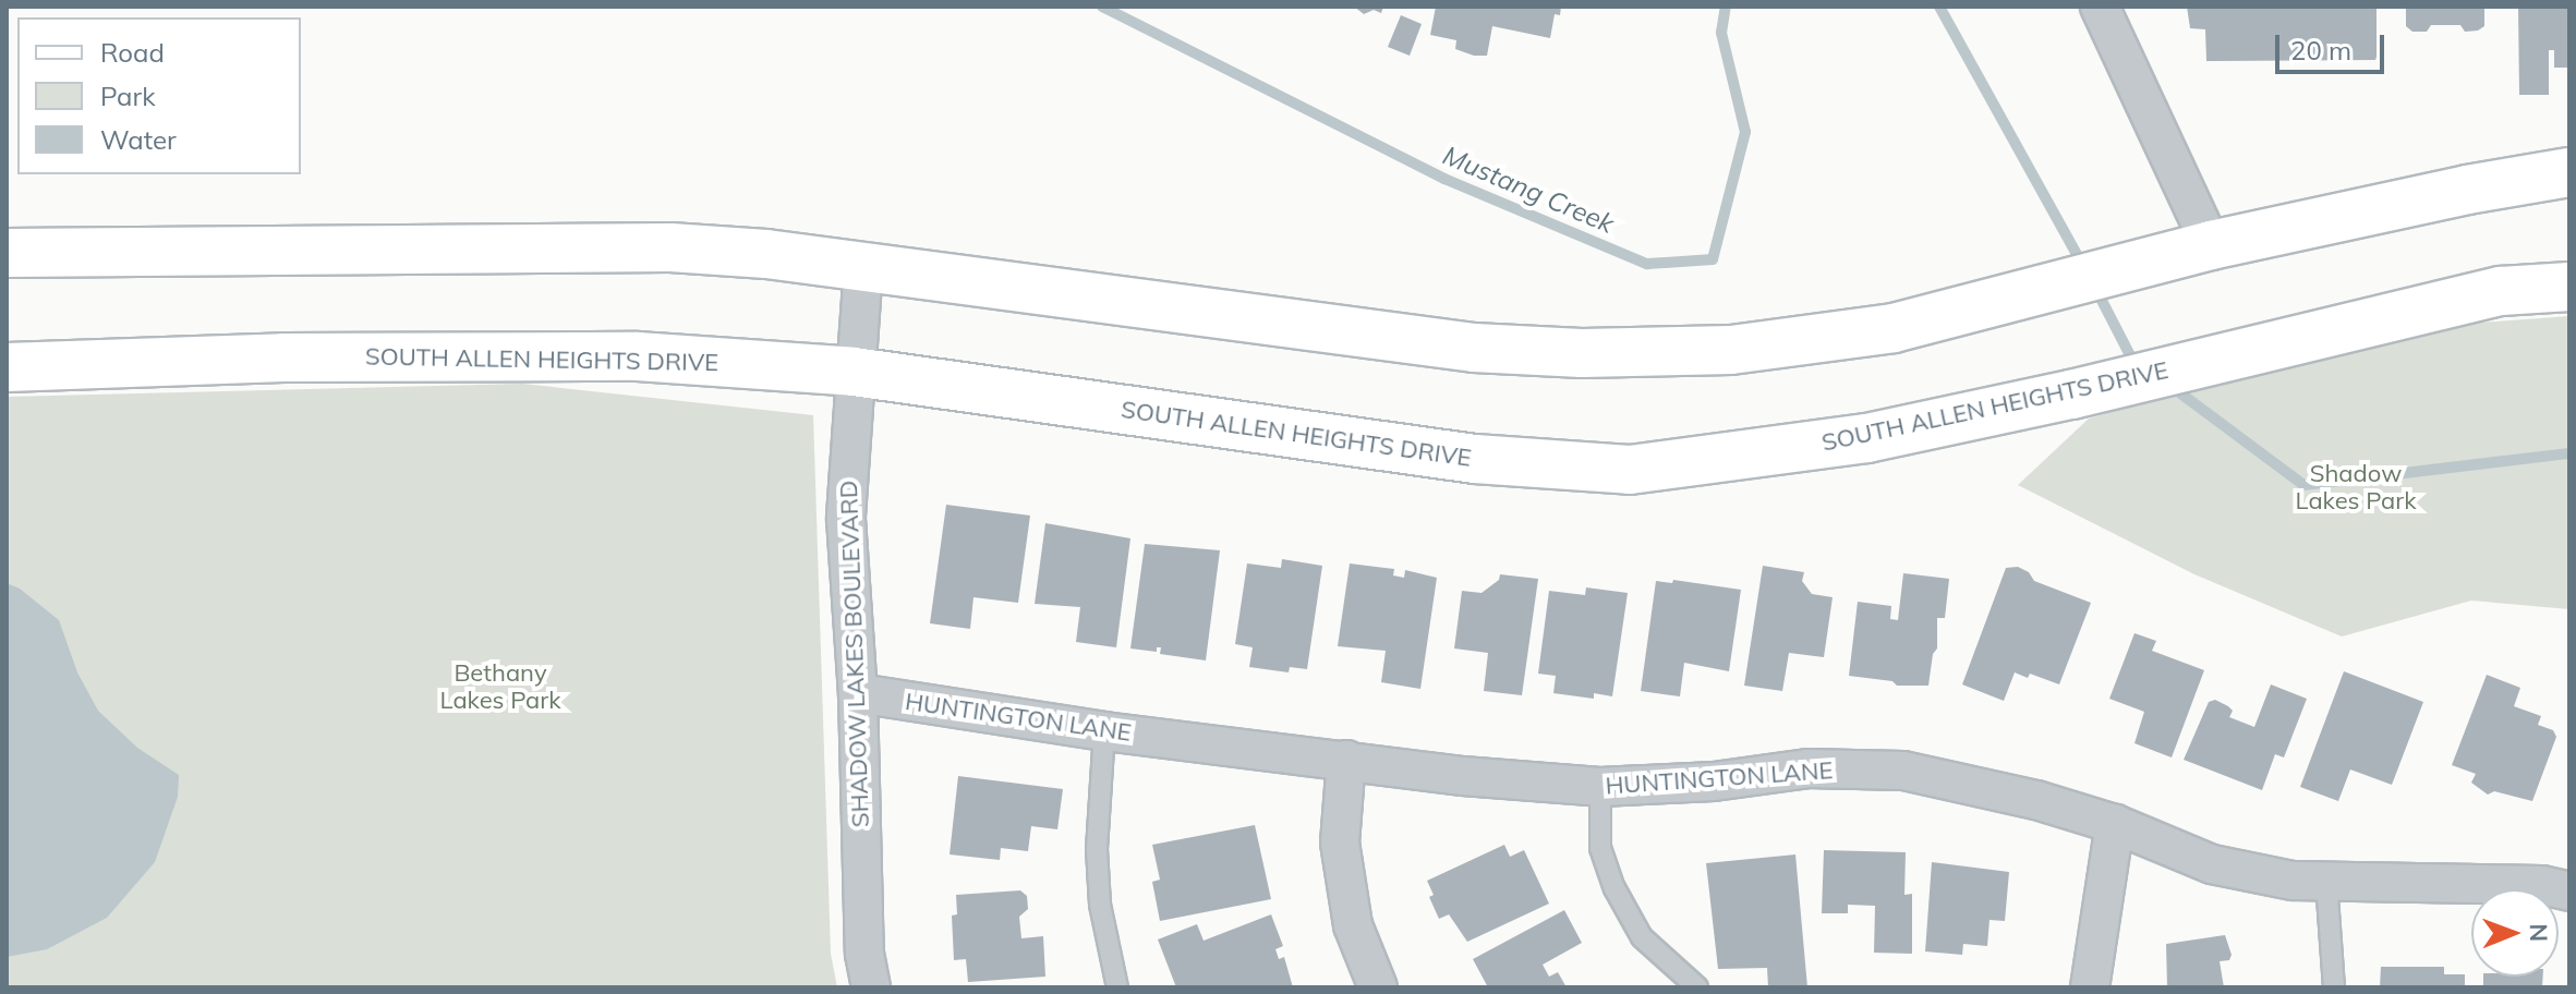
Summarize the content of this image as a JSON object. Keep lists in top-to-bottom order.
{
  "streets": {
    "main road": ["SOUTH ALLEN HEIGHTS DRIVE"],
    "street": ["SHADOW LAKES BOULEVARD", "HUNTINGTON LANE"]
  },
  "crossings": [
    ["SOUTH ALLEN HEIGHTS DRIVE", "SHADOW LAKES BOULEVARD"],
    ["SHADOW LAKES BOULEVARD", "HUNTINGTON LANE"]
  ],
  "water": ["Mustang Creek"],
  "parks": ["Shadow Lakes Park", "Bethany Lakes Park"],
  "legend": ["Road", "Park", "Water"],
  "scale_bar": "20 m",
  "north": "right"
}
